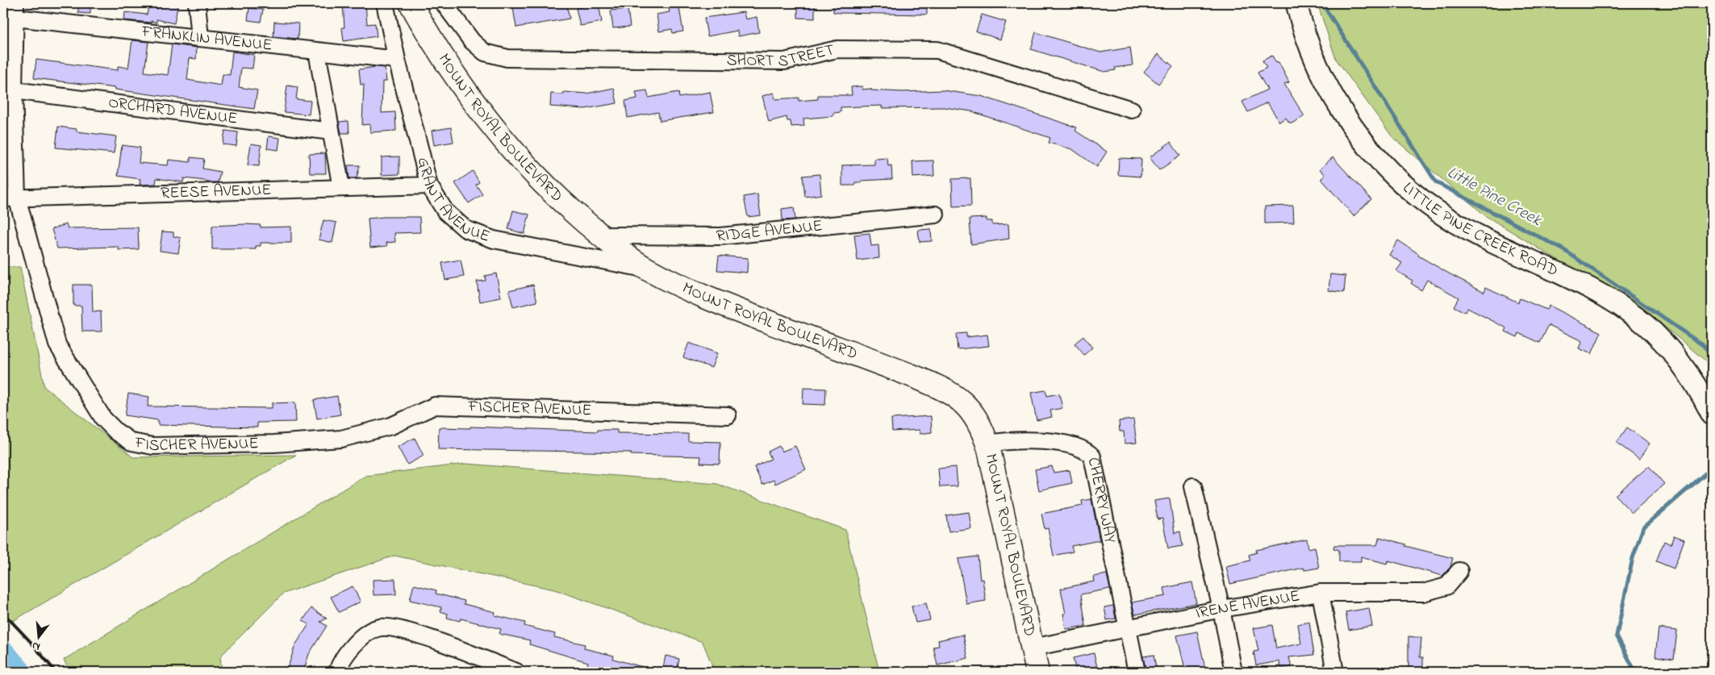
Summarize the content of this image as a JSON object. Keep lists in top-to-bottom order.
{
  "streets": {
    "main road": ["MOUNT ROYAL BOULEVARD"],
    "street": [
      "FRANKLIN AVENUE",
      "SHORT STREET",
      "ORCHARD AVENUE",
      "REESE AVENUE",
      "GRANT AVENUE",
      "LITTLE PINE CREEK ROAD",
      "RIDGE AVENUE",
      "FISCHER AVENUE",
      "CHERRY WAY",
      "IRENE AVENUE"
    ]
  },
  "crossings": [
    ["FRANKLIN AVENUE", "GRANT AVENUE"],
    ["FRANKLIN AVENUE", "FISCHER AVENUE"],
    ["ORCHARD AVENUE", "FISCHER AVENUE"],
    ["MOUNT ROYAL BOULEVARD", "GRANT AVENUE"],
    ["MOUNT ROYAL BOULEVARD", "RIDGE AVENUE"],
    ["MOUNT ROYAL BOULEVARD", "CHERRY WAY"],
    ["MOUNT ROYAL BOULEVARD", "IRENE AVENUE"],
    ["REESE AVENUE", "GRANT AVENUE"],
    ["REESE AVENUE", "FISCHER AVENUE"],
    ["CHERRY WAY", "IRENE AVENUE"]
  ],
  "water": ["Little Pine Creek"],
  "north": "bottom"
}
